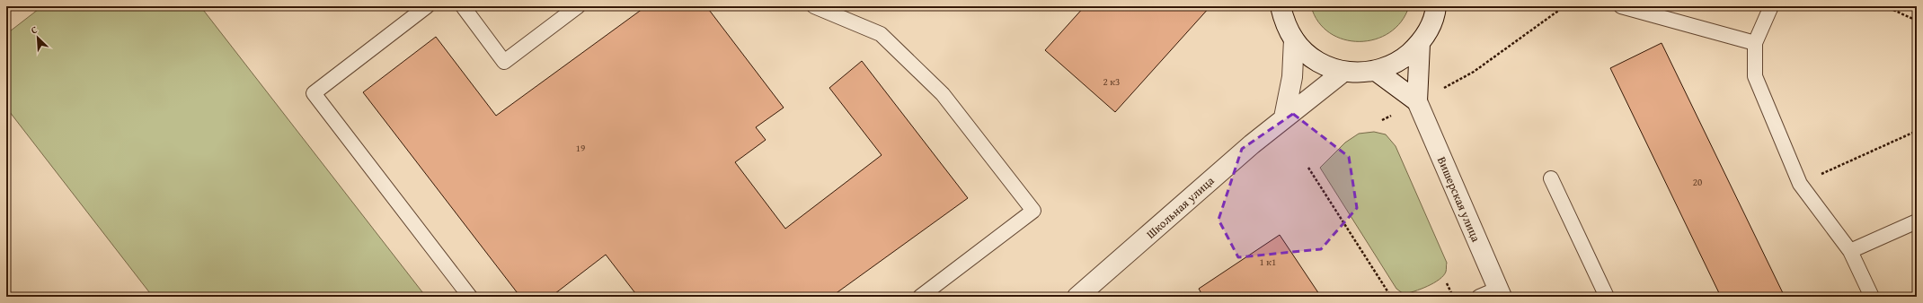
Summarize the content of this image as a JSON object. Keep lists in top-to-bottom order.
{
  "streets": {
    "street": ["Вишерская улица", "Школьная улица"]
  },
  "house_numbers": [
    "2 к3",
    "19",
    "20",
    "1 к1"
  ],
  "north": "top left"
}
